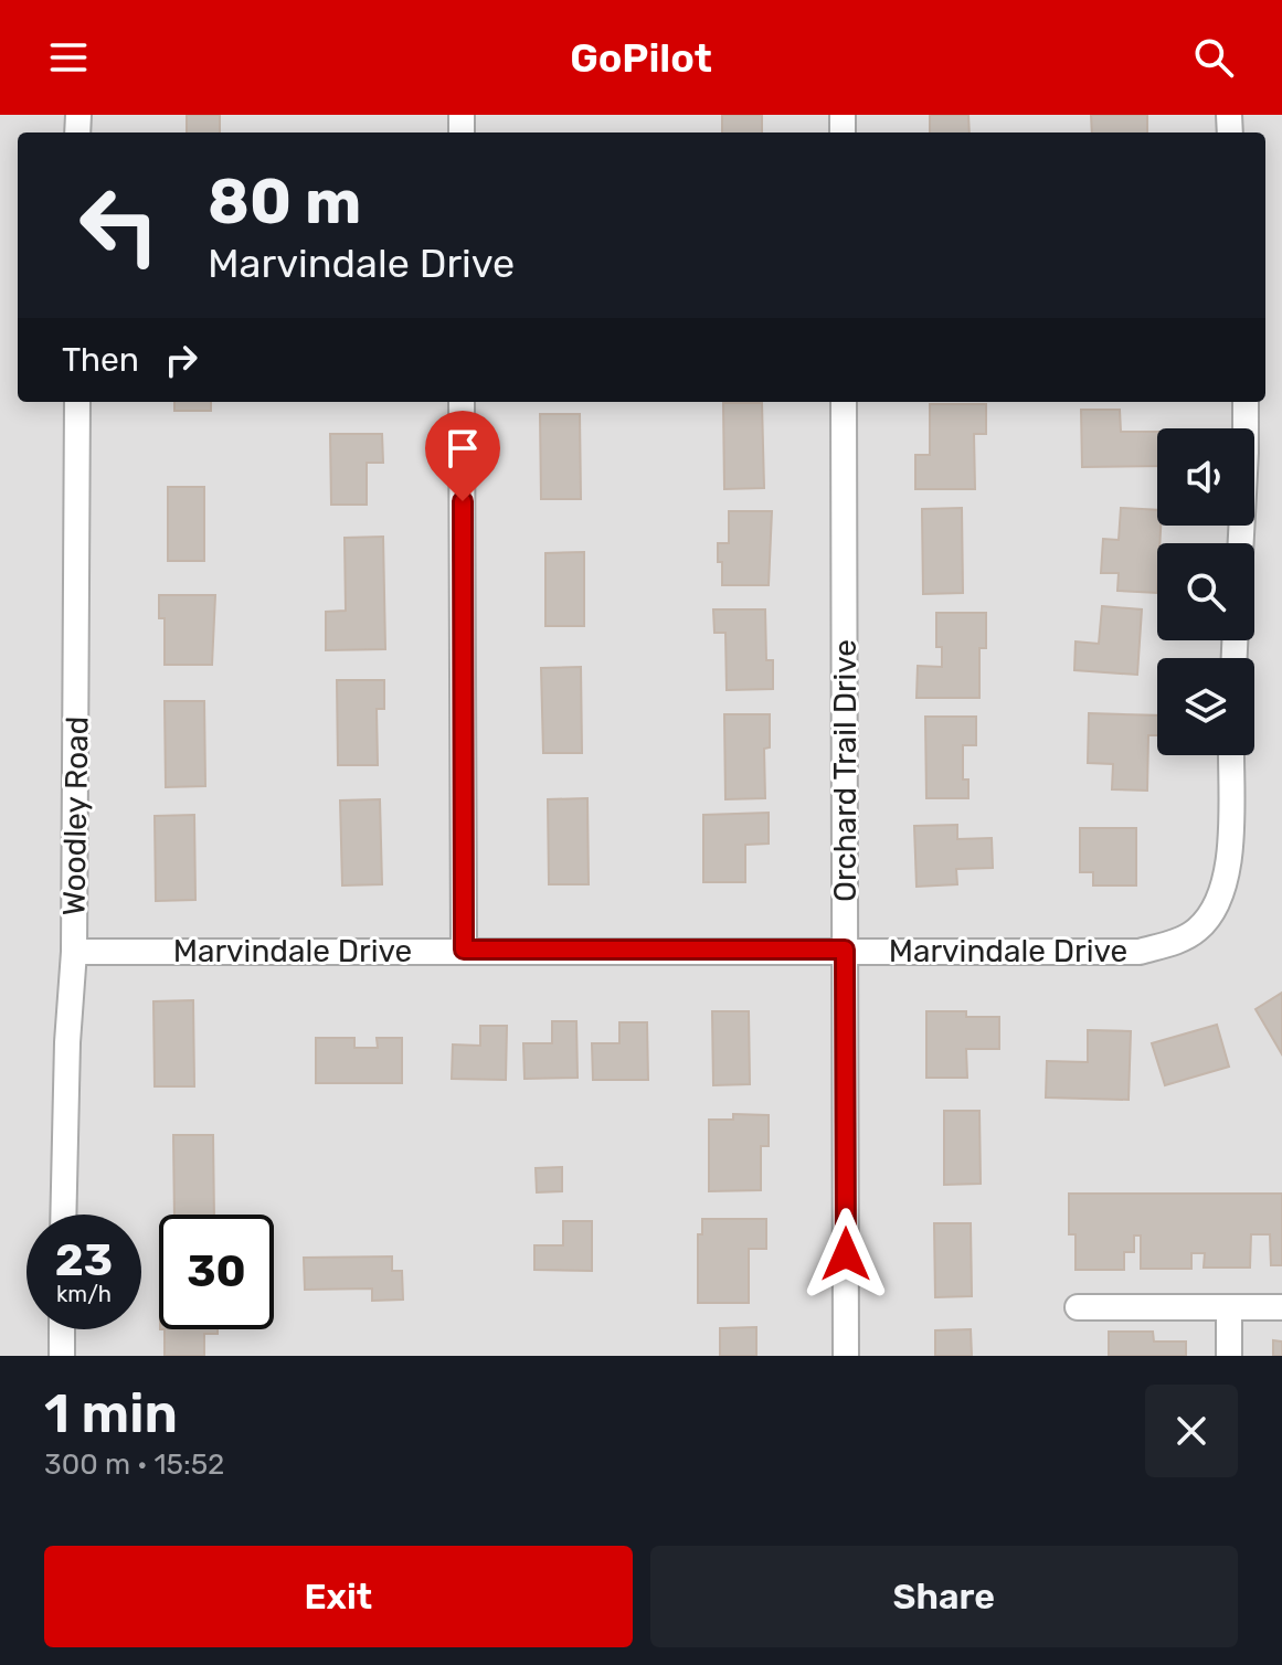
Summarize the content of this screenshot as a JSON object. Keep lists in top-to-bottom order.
{
  "streets": {
    "street": ["Orchard Trail Drive", "Woodley Road", "Marvindale Drive"]
  },
  "crossings": [
    ["Orchard Trail Drive", "Marvindale Drive"],
    ["Woodley Road", "Marvindale Drive"]
  ],
  "page": {
    "header": "GoPilot",
    "turn": ["80 m", "Marvindale Drive"],
    "then": "Then",
    "speed": "23 km/h",
    "limit": "30",
    "heading": ["1 min", "300 m · 15:52"],
    "buttons": ["Exit", "Share"]
  }
}
